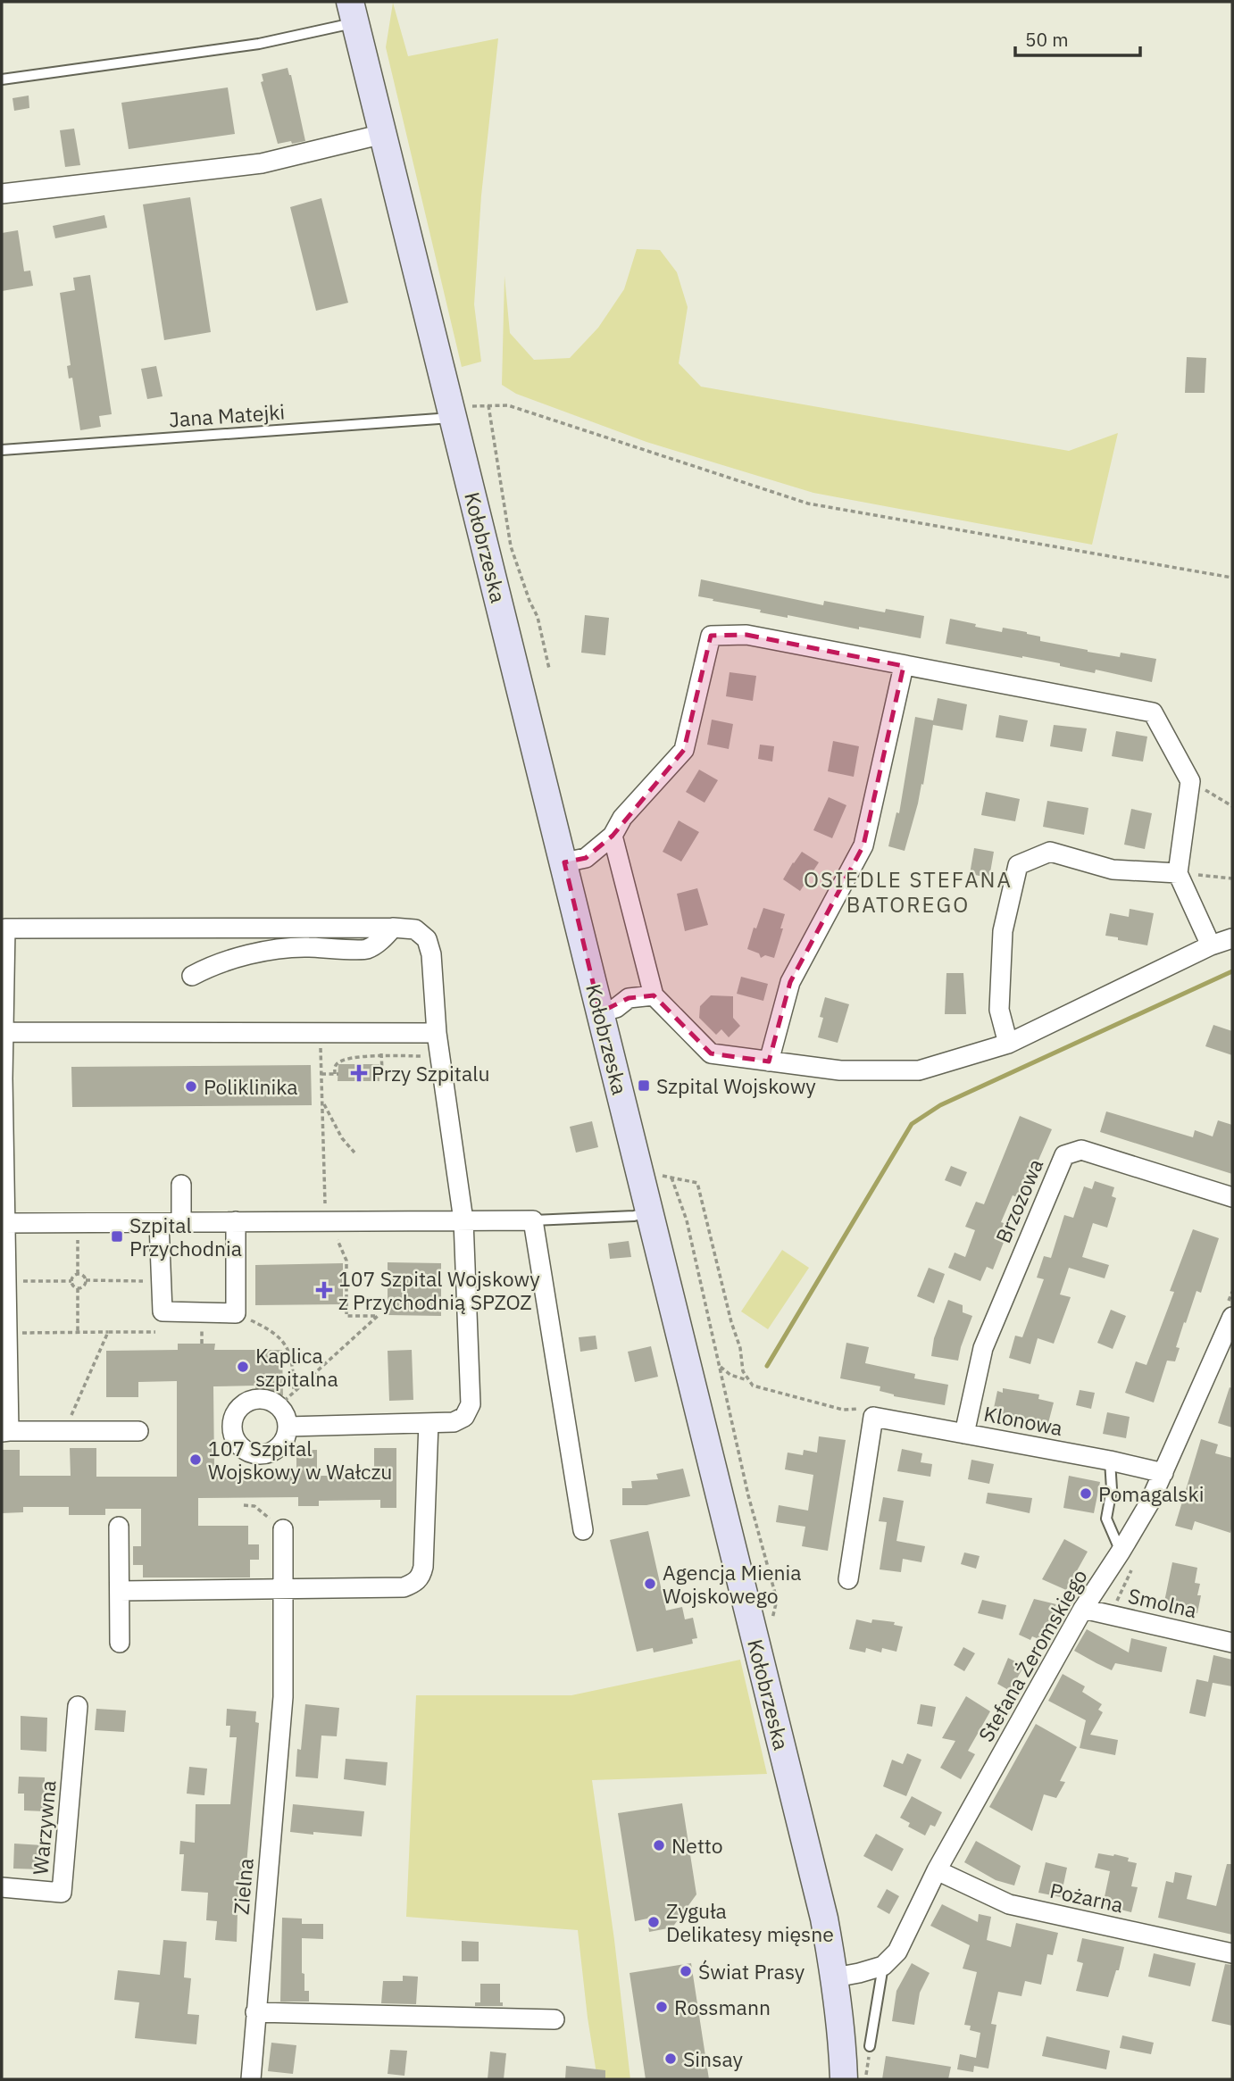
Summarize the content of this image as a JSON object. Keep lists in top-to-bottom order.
{
  "streets": {
    "main road": ["Kołobrzeska"],
    "street": [
      "Brzozowa",
      "Klonowa",
      "Smolna",
      "Stefana Żeromskiego",
      "Warzywna",
      "Zielna",
      "Pożarna"
    ],
    "lane": ["Jana Matejki"]
  },
  "crossings": [
    ["Jana Matejki", "Kołobrzeska"],
    ["Brzozowa", "Klonowa"],
    ["Klonowa", "Stefana Żeromskiego"],
    ["Smolna", "Stefana Żeromskiego"],
    ["Stefana Żeromskiego", "Pożarna"]
  ],
  "districts": ["OSIEDLE STEFANA BATOREGO"],
  "places": {
    "health": ["Przy Szpitalu", "107 Szpital Wojskowy z Przychodnią SPZOZ"],
    "transit": ["Szpital Wojskowy", "Szpital Przychodnia"],
    "other": [
      "Poliklinika",
      "Kaplica szpitalna",
      "107 Szpital Wojskowy w Wałczu",
      "Pomagalski",
      "Agencja Mienia Wojskowego",
      "Netto",
      "Zyguła Delikatesy mięsne",
      "Świat Prasy",
      "Rossmann",
      "Sinsay"
    ]
  },
  "scale_bar": "50 m"
}
